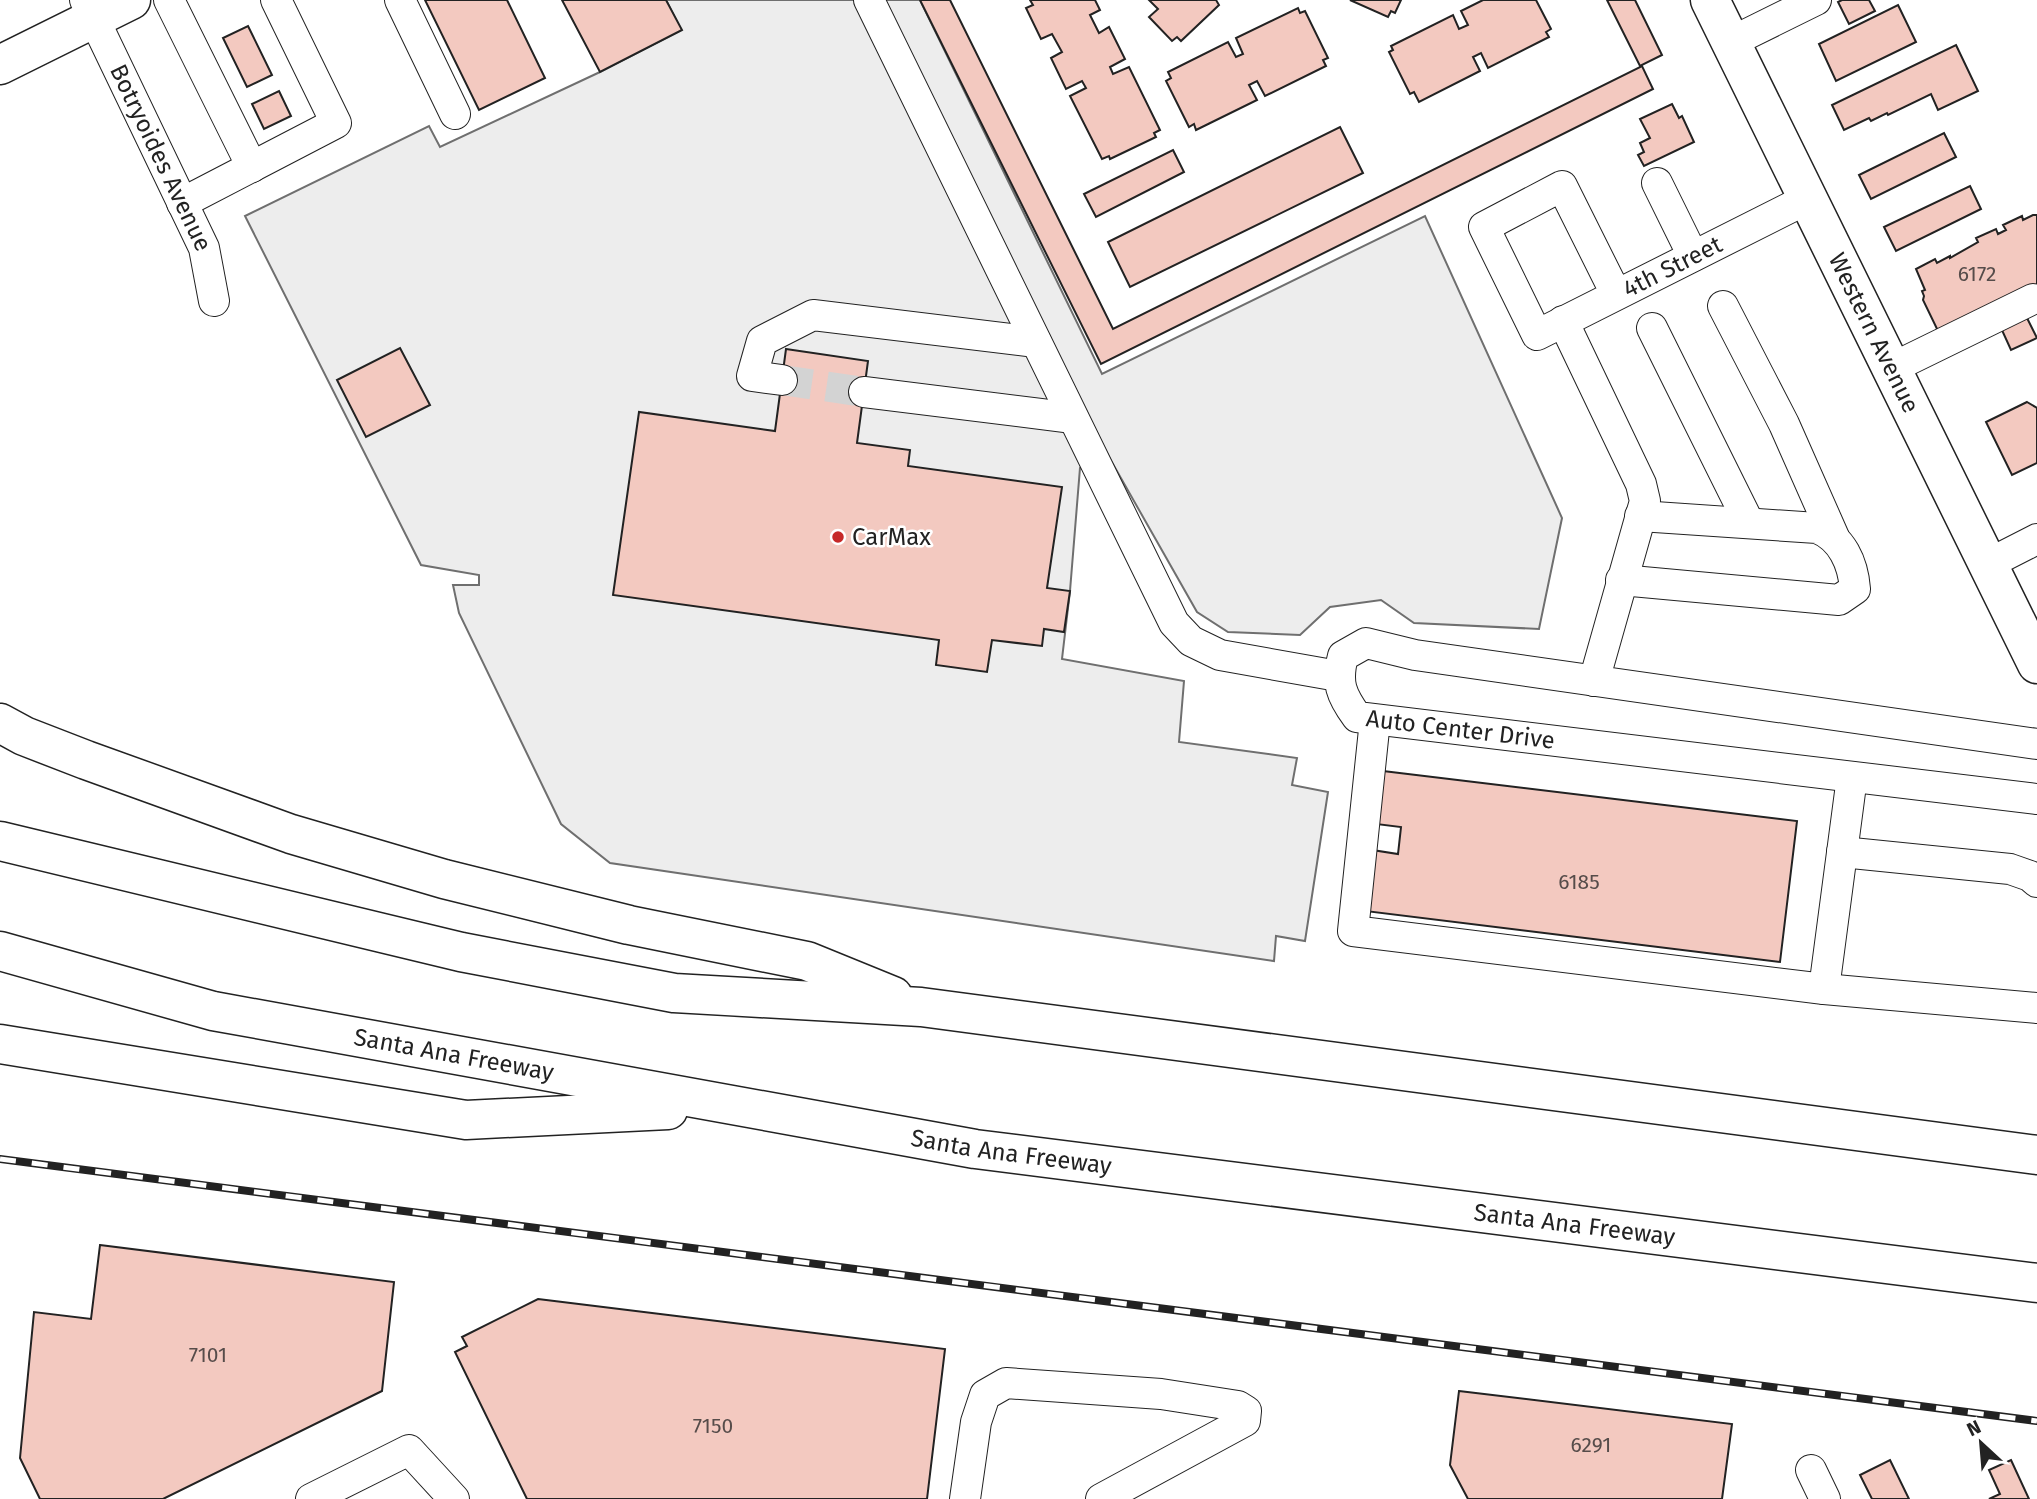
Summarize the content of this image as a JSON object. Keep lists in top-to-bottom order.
{
  "streets": {
    "main road": ["Western Avenue", "Santa Ana Freeway"],
    "street": ["Botryoides Avenue", "4th Street", "Auto Center Drive"]
  },
  "crossings": [
    ["4th Street", "Western Avenue"]
  ],
  "places": ["CarMax"],
  "house_numbers": [
    "6172",
    "6185",
    "7101",
    "7150",
    "6291"
  ],
  "north": "top left"
}
